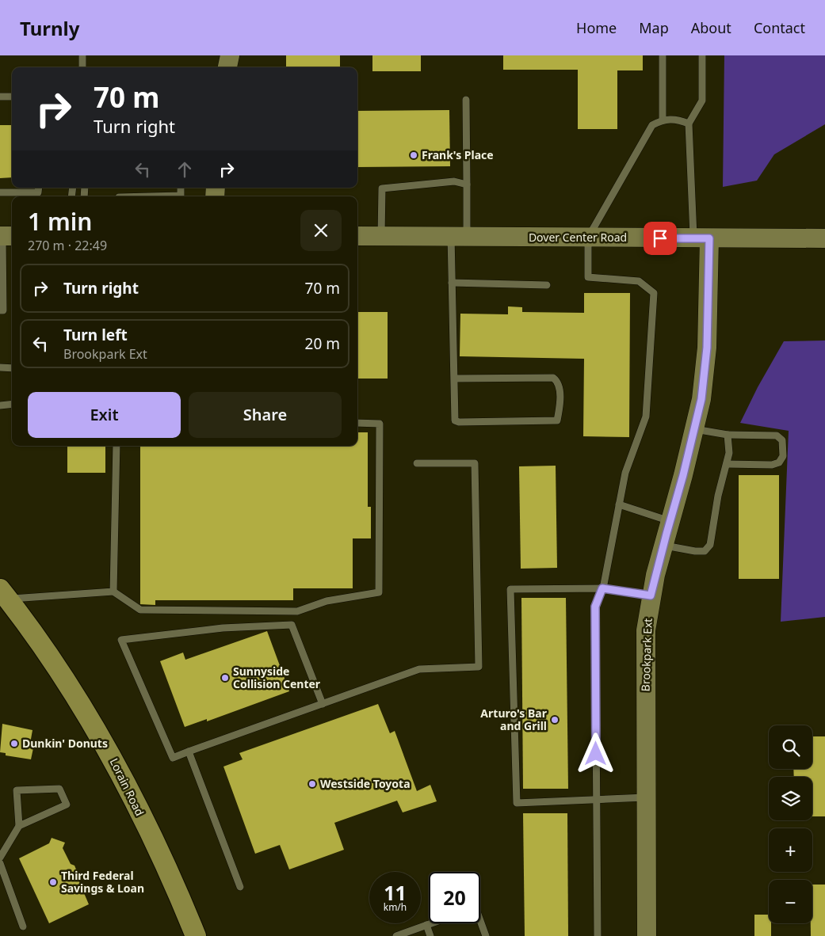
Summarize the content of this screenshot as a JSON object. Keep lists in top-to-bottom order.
{
  "streets": {
    "main road": ["Lorain Road"],
    "street": ["Dover Center Road", "Brookpark Ext"]
  },
  "crossings": [
    ["Dover Center Road", "Brookpark Ext"]
  ],
  "places": [
    "Frank's Place",
    "Sunnyside Collision Center",
    "Arturo's Bar and Grill",
    "Dunkin' Donuts",
    "Westside Toyota",
    "Third Federal Savings & Loan"
  ],
  "page": {
    "header": "Turnly",
    "nav": [
      "Home",
      "Map",
      "About",
      "Contact"
    ],
    "turn": ["70 m", "Turn right"],
    "heading": ["1 min", "270 m · 22:49"],
    "list": [
      {
        "name": "Turn right",
        "value": "70 m"
      },
      {
        "name": "Turn left",
        "note": "Brookpark Ext",
        "value": "20 m"
      }
    ],
    "buttons": ["Exit", "Share"],
    "map_buttons": ["+", "−"],
    "speed": "11 km/h",
    "limit": "20"
  }
}
